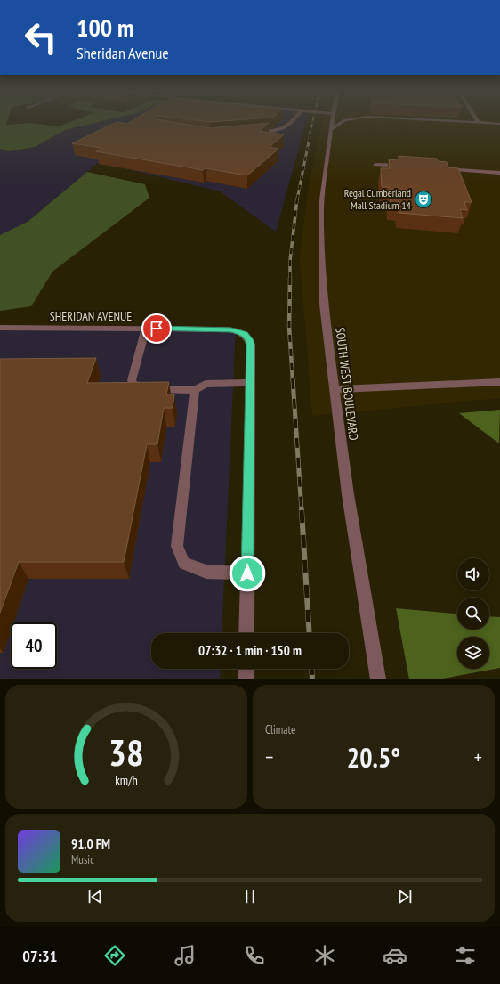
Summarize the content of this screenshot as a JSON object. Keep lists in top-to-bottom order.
{
  "streets": {
    "street": ["SHERIDAN AVENUE", "SOUTH WEST BOULEVARD"]
  },
  "places": {
    "theatre": ["Regal Cumberland Mall Stadium 14"]
  },
  "page": {
    "turn": ["100 m", "Sheridan Avenue"],
    "limit": "40",
    "trip": "07:32 · 1 min · 150 m",
    "tile": "Climate",
    "heat": ["−", "20.5°", "+"],
    "song": ["91.0 FM", "Music"],
    "tabs": "07:31",
    "gauge": ["38", "km/h"]
  }
}
